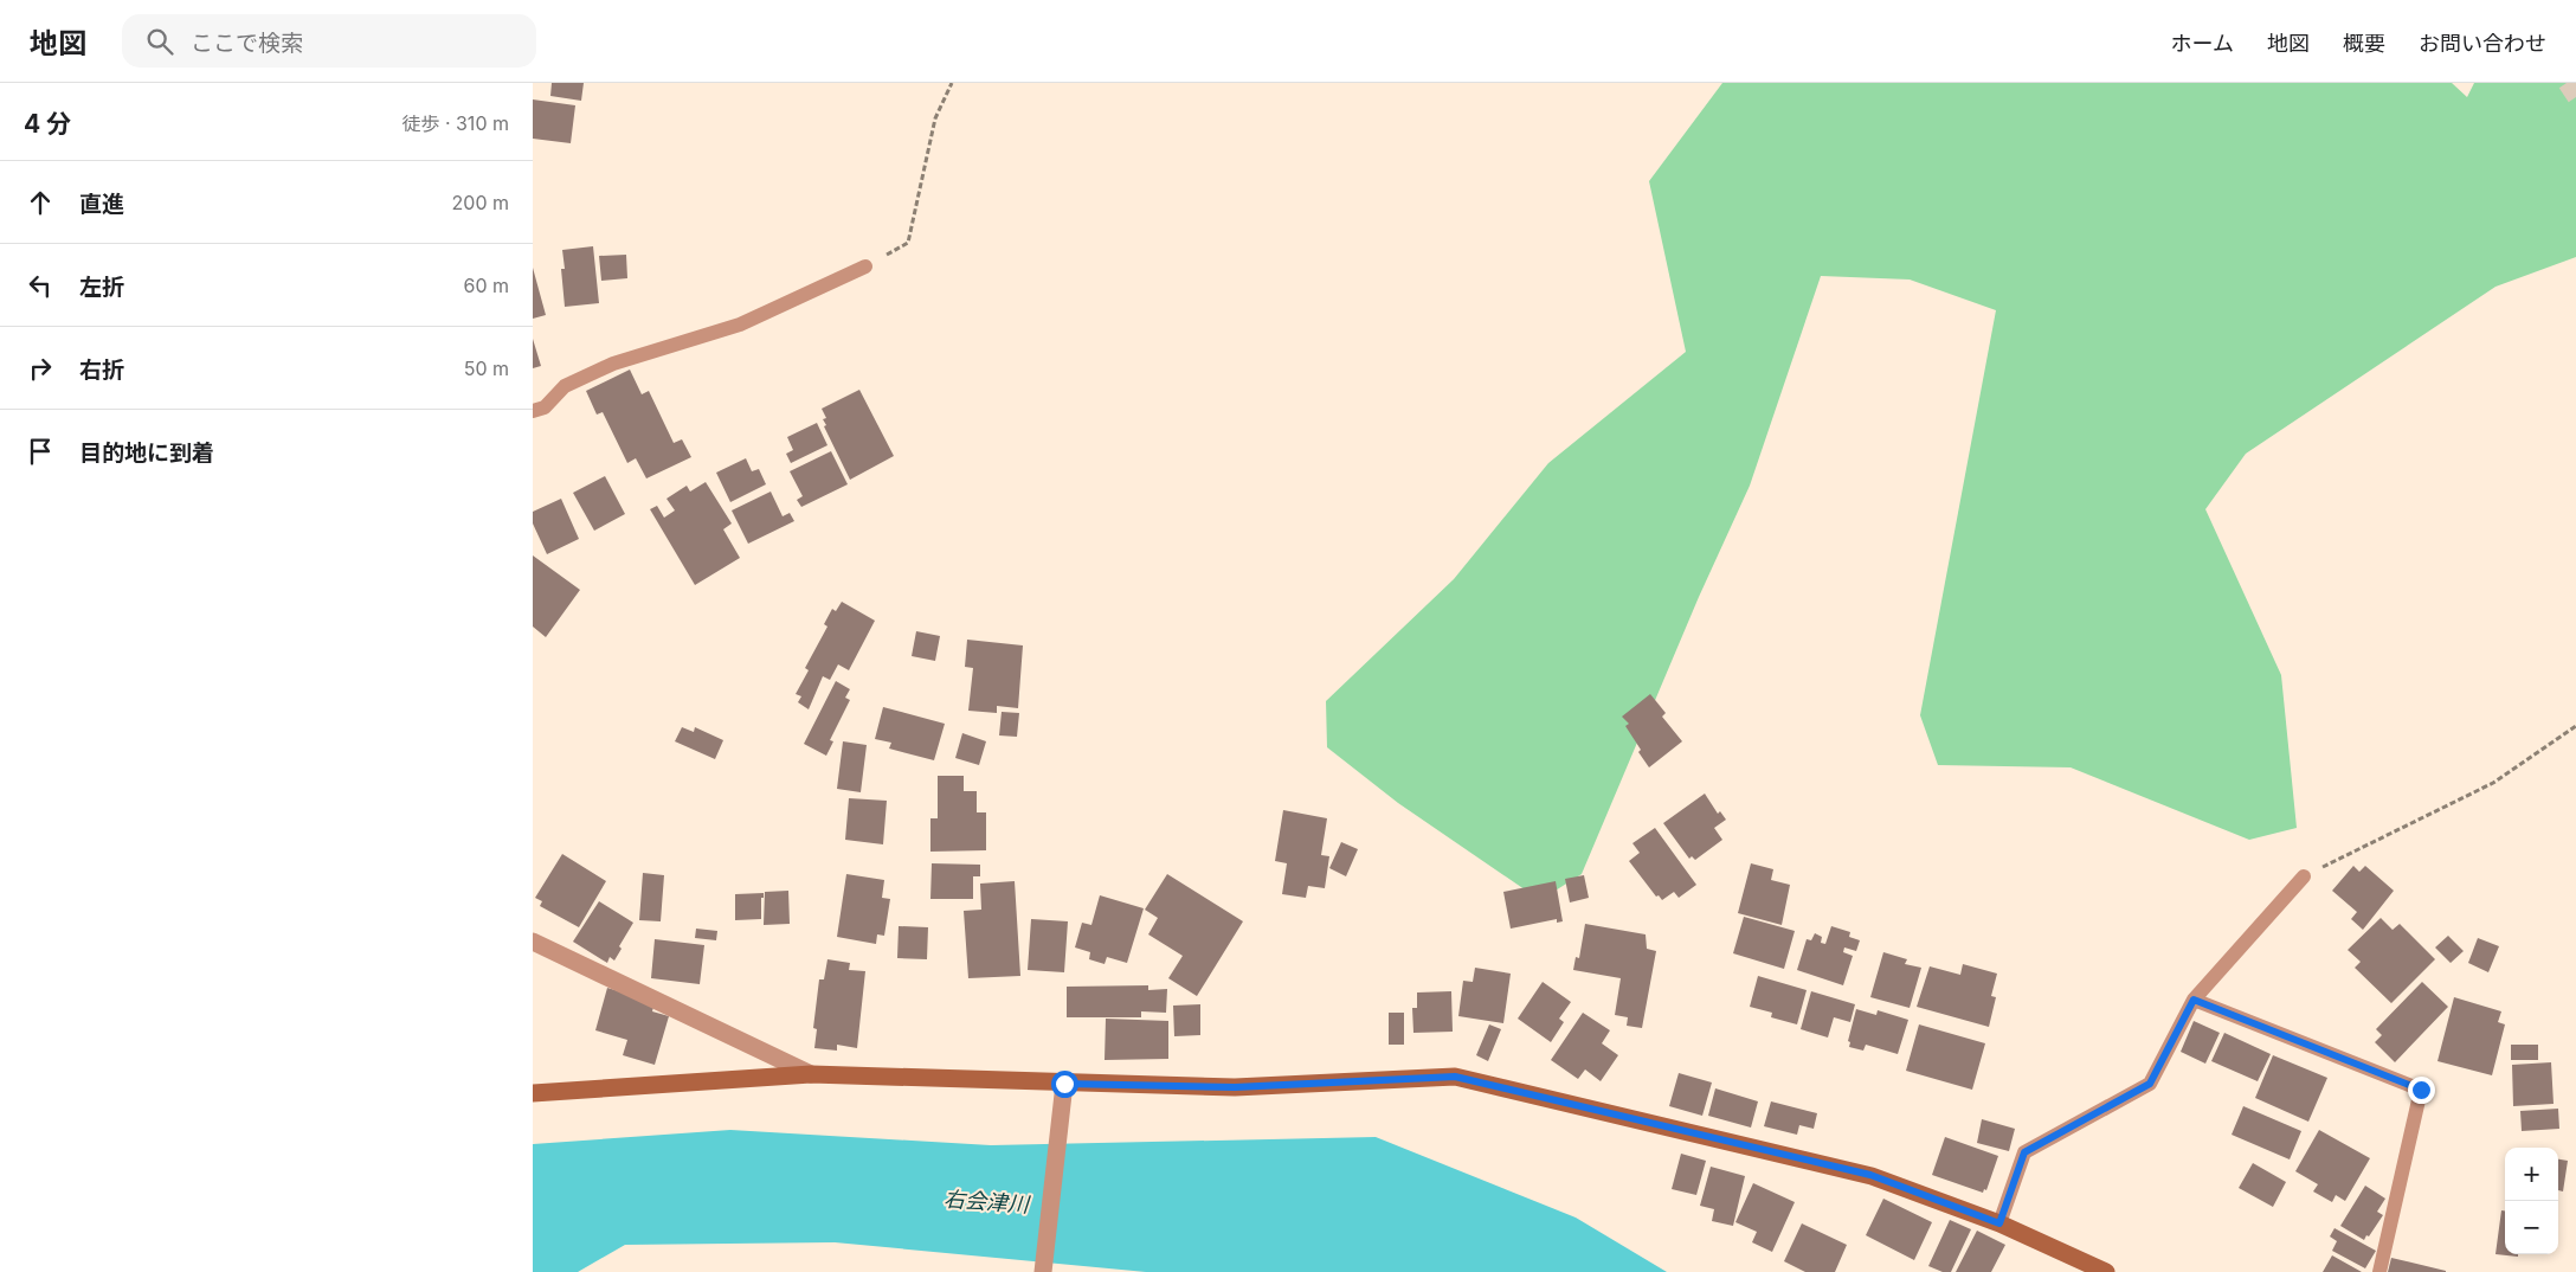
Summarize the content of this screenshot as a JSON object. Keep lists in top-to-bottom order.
{
  "water": ["右会津川"],
  "page": {
    "header": "地図",
    "search": "ここで検索",
    "nav": [
      "ホーム",
      "地図",
      "概要",
      "お問い合わせ"
    ],
    "heading": ["4 分", "徒歩 · 310 m"],
    "list": [
      ["直進", "200 m"],
      ["左折", "60 m"],
      ["右折", "50 m"],
      "目的地に到着"
    ],
    "map_buttons": ["+", "−"]
  }
}
